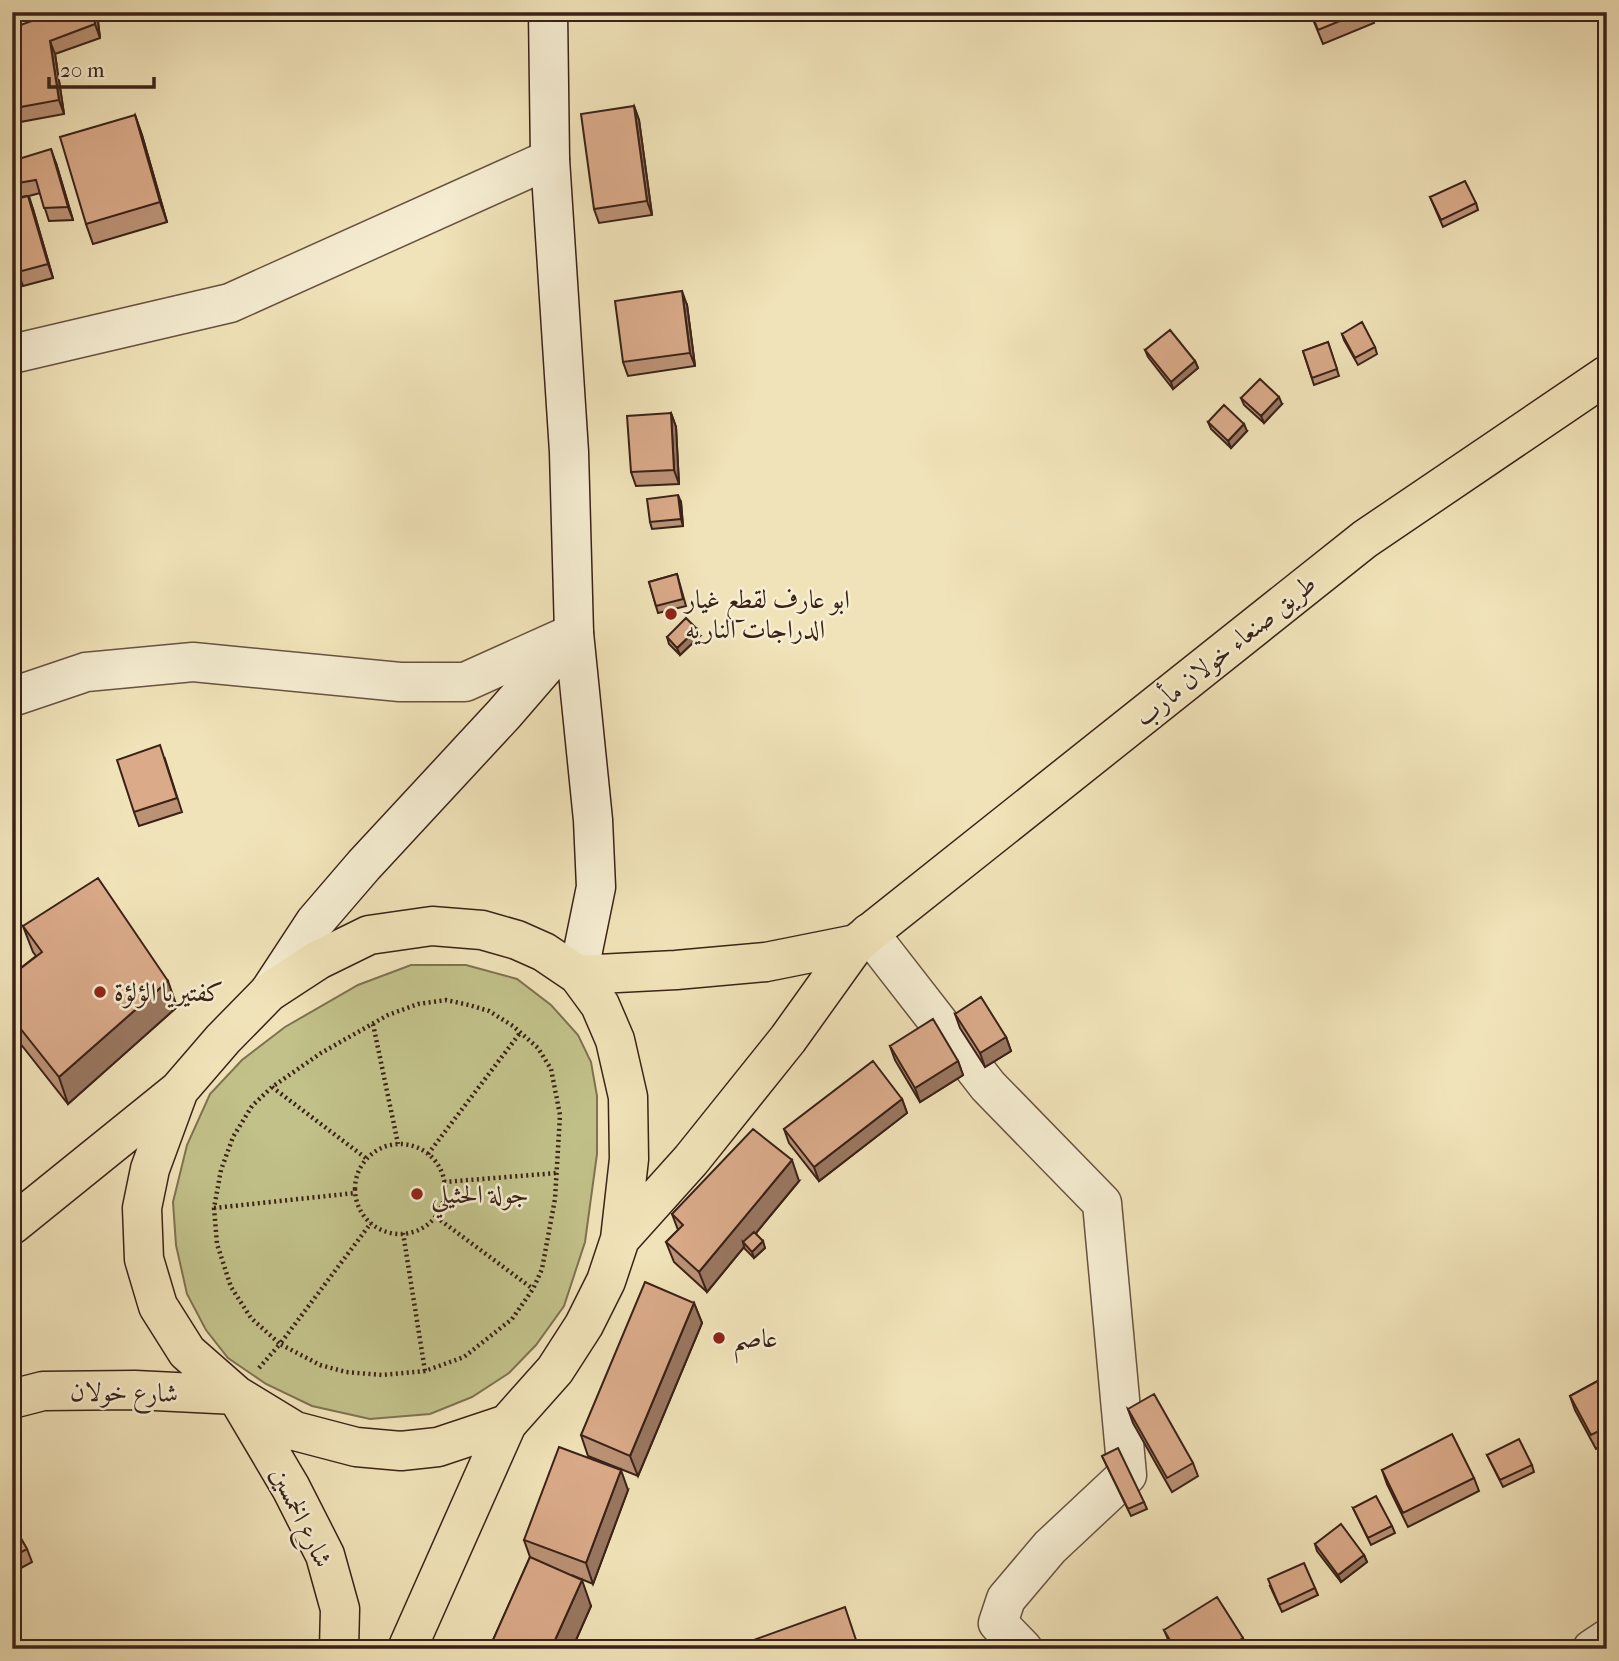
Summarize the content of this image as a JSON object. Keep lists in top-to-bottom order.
{
  "streets": {
    "main road": ["طريق صنعاء خولان مأرب", "شارع خولان", "شارع الخمسين"]
  },
  "crossings": [
    ["شارع خولان", "شارع الخمسين"]
  ],
  "places": [
    "ابو عارف لقطع غيار الدراجات الناريه",
    "كفتيريا الؤلؤة",
    "جولة الحثيلي",
    "عاصم"
  ],
  "scale_bar": "20 m"
}
